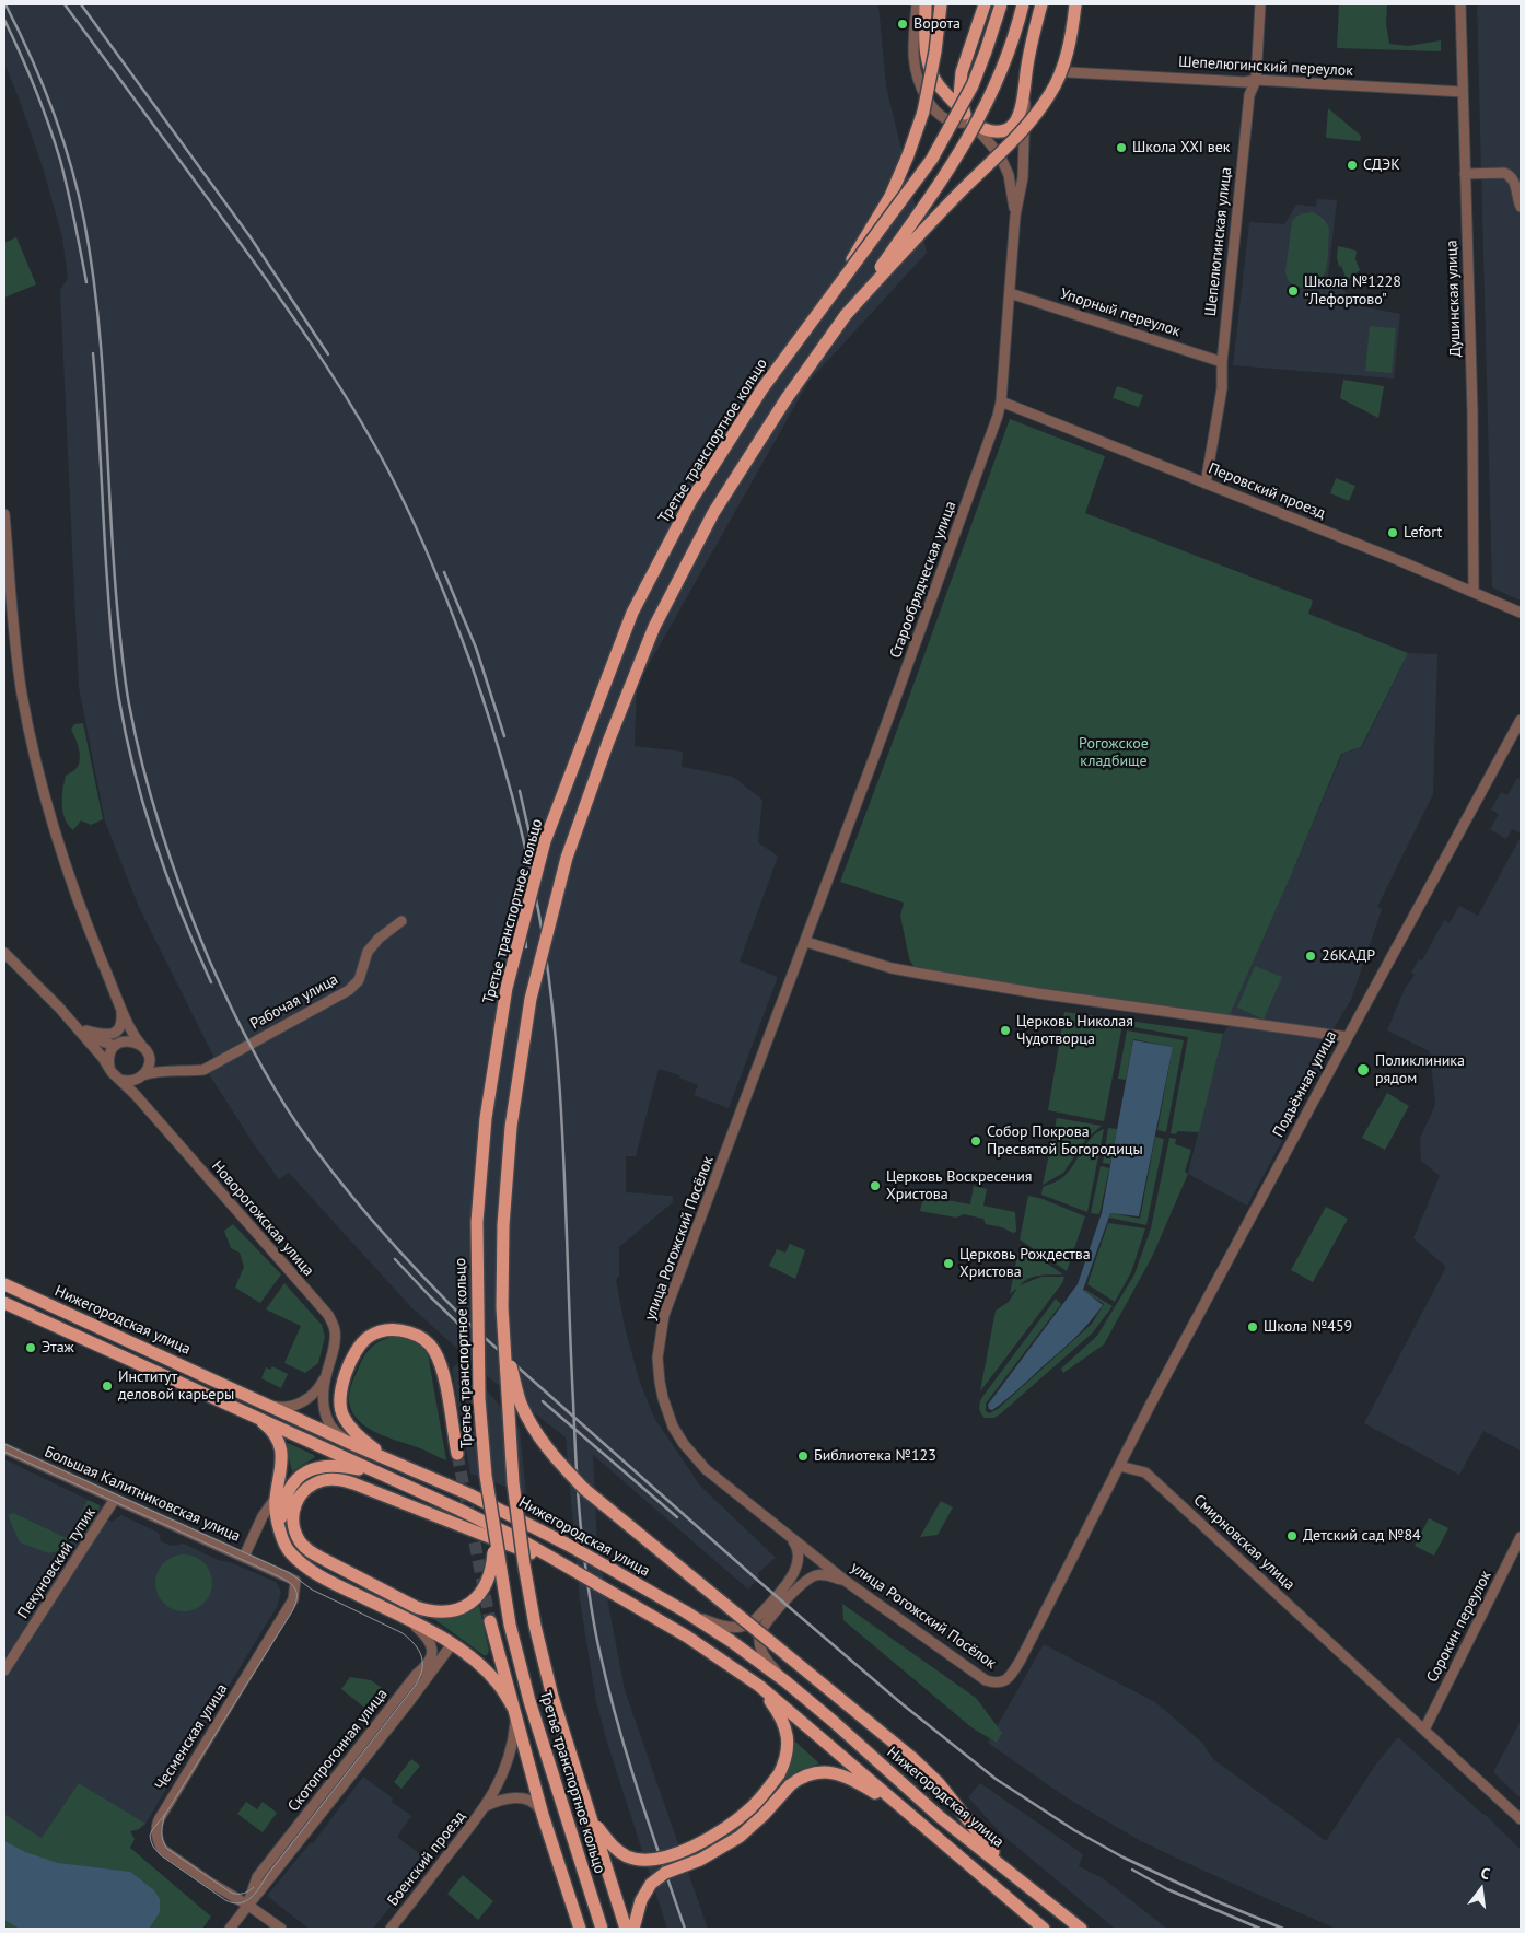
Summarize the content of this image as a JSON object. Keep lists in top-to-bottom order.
{
  "streets": {
    "main road": ["Третье транспортное кольцо", "Нижегородская улица"],
    "street": [
      "Шепелюгинский переулок",
      "Шепелюгинская улица",
      "Душинская улица",
      "Упорный переулок",
      "Перовский проезд",
      "Старообрядческая улица",
      "Рабочая улица",
      "Подъёмная улица",
      "Новорогожская улица",
      "улица Рогожский Посёлок",
      "Большая Калитниковская улица",
      "Смирновская улица",
      "Пекуновский тупик",
      "Сорокин переулок",
      "Чесменская улица",
      "Скотопрогонная улица",
      "Боенский проезд"
    ]
  },
  "crossings": [
    ["Шепелюгинский переулок", "Шепелюгинская улица"],
    ["Шепелюгинский переулок", "Душинская улица"],
    ["Шепелюгинская улица", "Упорный переулок"],
    ["Шепелюгинская улица", "Перовский проезд"],
    ["Душинская улица", "Перовский проезд"],
    ["Упорный переулок", "Старообрядческая улица"],
    ["Перовский проезд", "Старообрядческая улица"],
    ["Старообрядческая улица", "улица Рогожский Посёлок"],
    ["Рабочая улица", "Новорогожская улица"],
    ["Подъёмная улица", "улица Рогожский Посёлок"],
    ["Подъёмная улица", "Смирновская улица"],
    ["улица Рогожский Посёлок", "Смирновская улица"],
    ["Большая Калитниковская улица", "Пекуновский тупик"],
    ["Большая Калитниковская улица", "Чесменская улица"],
    ["Смирновская улица", "Сорокин переулок"],
    ["Чесменская улица", "Скотопрогонная улица"]
  ],
  "parks": ["Рогожское кладбище"],
  "places": [
    "Ворота",
    "Школа XXI век",
    "СДЭК",
    "Школа №1228 \"Лефортово\"",
    "Lefort",
    "26КАДР",
    "Церковь Николая Чудотворца",
    "Поликлиника рядом",
    "Собор Покрова Пресвятой Богородицы",
    "Церковь Воскресения Христова",
    "Церковь Рождества Христова",
    "Школа №459",
    "Этаж",
    "Институт деловой карьеры",
    "Библиотека №123",
    "Детский сад №84"
  ],
  "north": "top"
}
